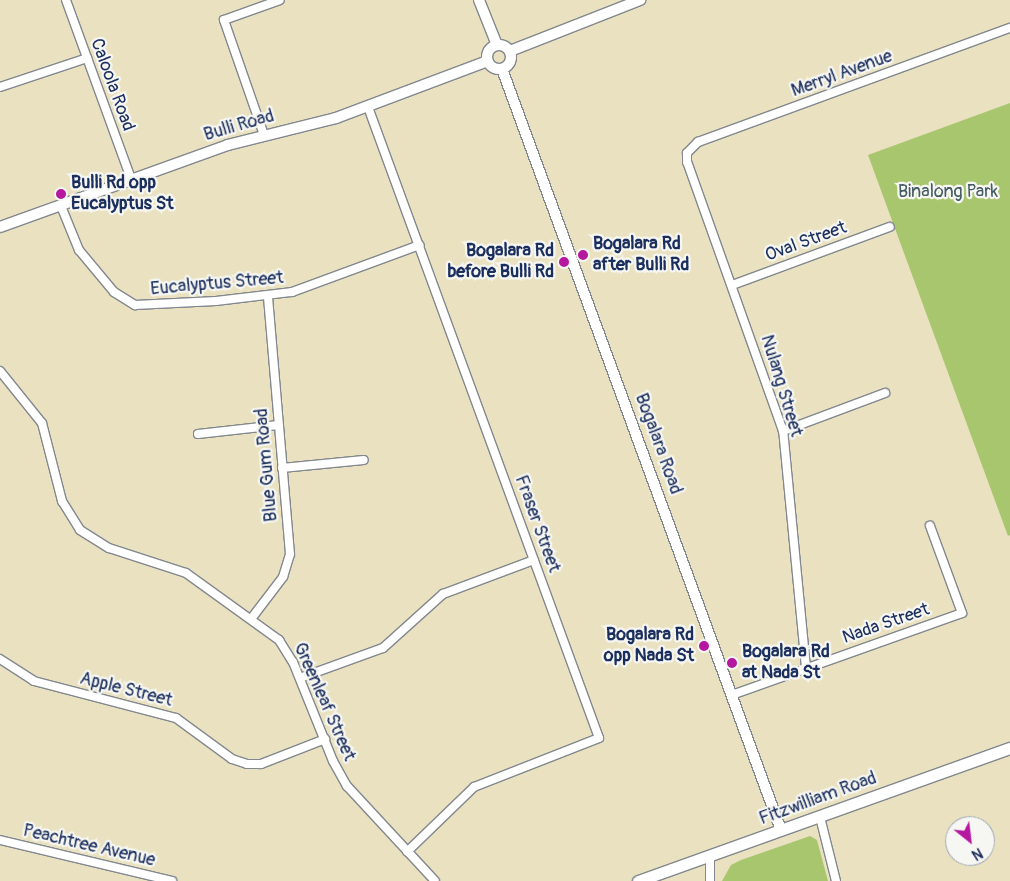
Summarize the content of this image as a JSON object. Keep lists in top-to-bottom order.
{
  "streets": {
    "main road": ["Fitzwilliam Road"],
    "street": [
      "Merryl Avenue",
      "Caloola Road",
      "Bulli Road",
      "Oval Street",
      "Eucalyptus Street",
      "Nulang Street",
      "Bogalara Road",
      "Blue Gum Road",
      "Fraser Street",
      "Nada Street",
      "Apple Street",
      "Greenleaf Street",
      "Peachtree Avenue"
    ]
  },
  "crossings": [
    ["Merryl Avenue", "Nulang Street"],
    ["Caloola Road", "Bulli Road"],
    ["Bulli Road", "Eucalyptus Street"],
    ["Bulli Road", "Bogalara Road"],
    ["Bulli Road", "Fraser Street"],
    ["Oval Street", "Nulang Street"],
    ["Eucalyptus Street", "Blue Gum Road"],
    ["Eucalyptus Street", "Fraser Street"],
    ["Nulang Street", "Nada Street"],
    ["Bogalara Road", "Nada Street"],
    ["Bogalara Road", "Fitzwilliam Road"],
    ["Blue Gum Road", "Greenleaf Street"],
    ["Fraser Street", "Greenleaf Street"],
    ["Apple Street", "Greenleaf Street"]
  ],
  "parks": ["Binalong Park"],
  "places": [
    "Bulli Rd opp Eucalyptus St",
    "Bogalara Rd after Bulli Rd",
    "Bogalara Rd before Bulli Rd",
    "Bogalara Rd opp Nada St",
    "Bogalara Rd at Nada St"
  ],
  "north": "bottom right"
}
